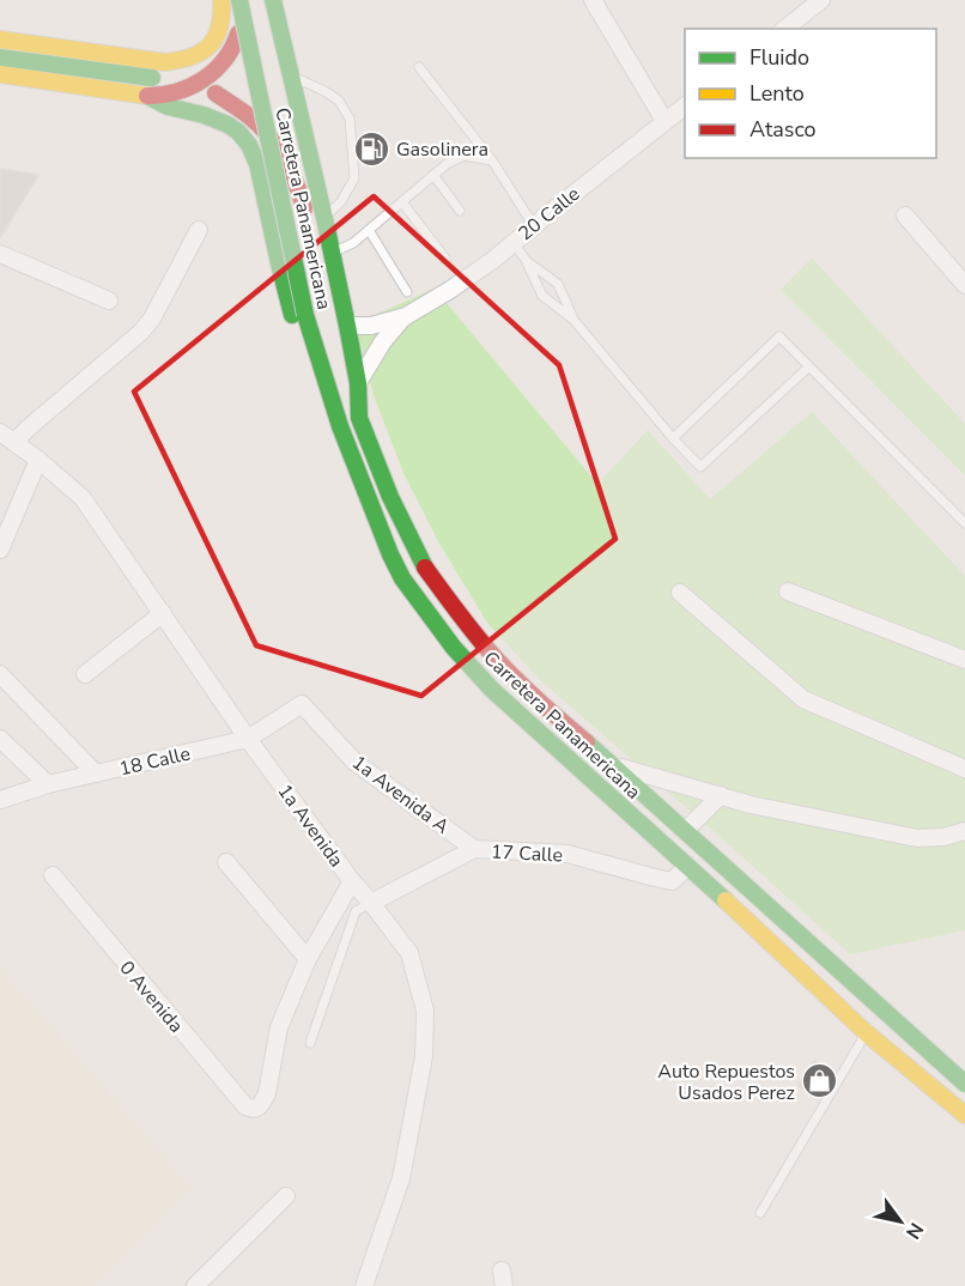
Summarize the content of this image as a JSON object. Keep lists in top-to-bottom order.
{
  "streets": {
    "main road": ["Carretera Panamericana"],
    "street": [
      "20 Calle",
      "18 Calle",
      "1a Avenida A",
      "1a Avenida",
      "17 Calle",
      "0 Avenida"
    ]
  },
  "crossings": [
    ["Carretera Panamericana", "20 Calle"],
    ["Carretera Panamericana", "17 Calle"],
    ["18 Calle", "1a Avenida A"],
    ["18 Calle", "1a Avenida"],
    ["1a Avenida A", "17 Calle"],
    ["1a Avenida", "17 Calle"]
  ],
  "places": {
    "fuel station": ["Gasolinera"],
    "shop": ["Auto Repuestos Usados Perez"]
  },
  "legend": ["Fluido", "Lento", "Atasco"],
  "north": "bottom right"
}
